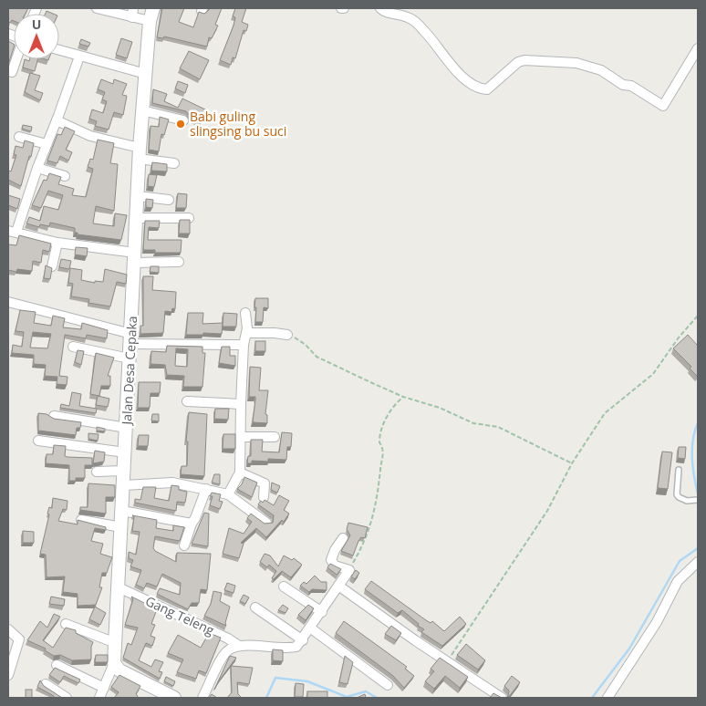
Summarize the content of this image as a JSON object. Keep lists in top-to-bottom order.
{
  "streets": {
    "street": ["Jalan Desa Cepaka", "Gang Teleng"]
  },
  "crossings": [
    ["Jalan Desa Cepaka", "Gang Teleng"]
  ],
  "places": ["Babi guling slingsing bu suci"],
  "north": "top"
}
